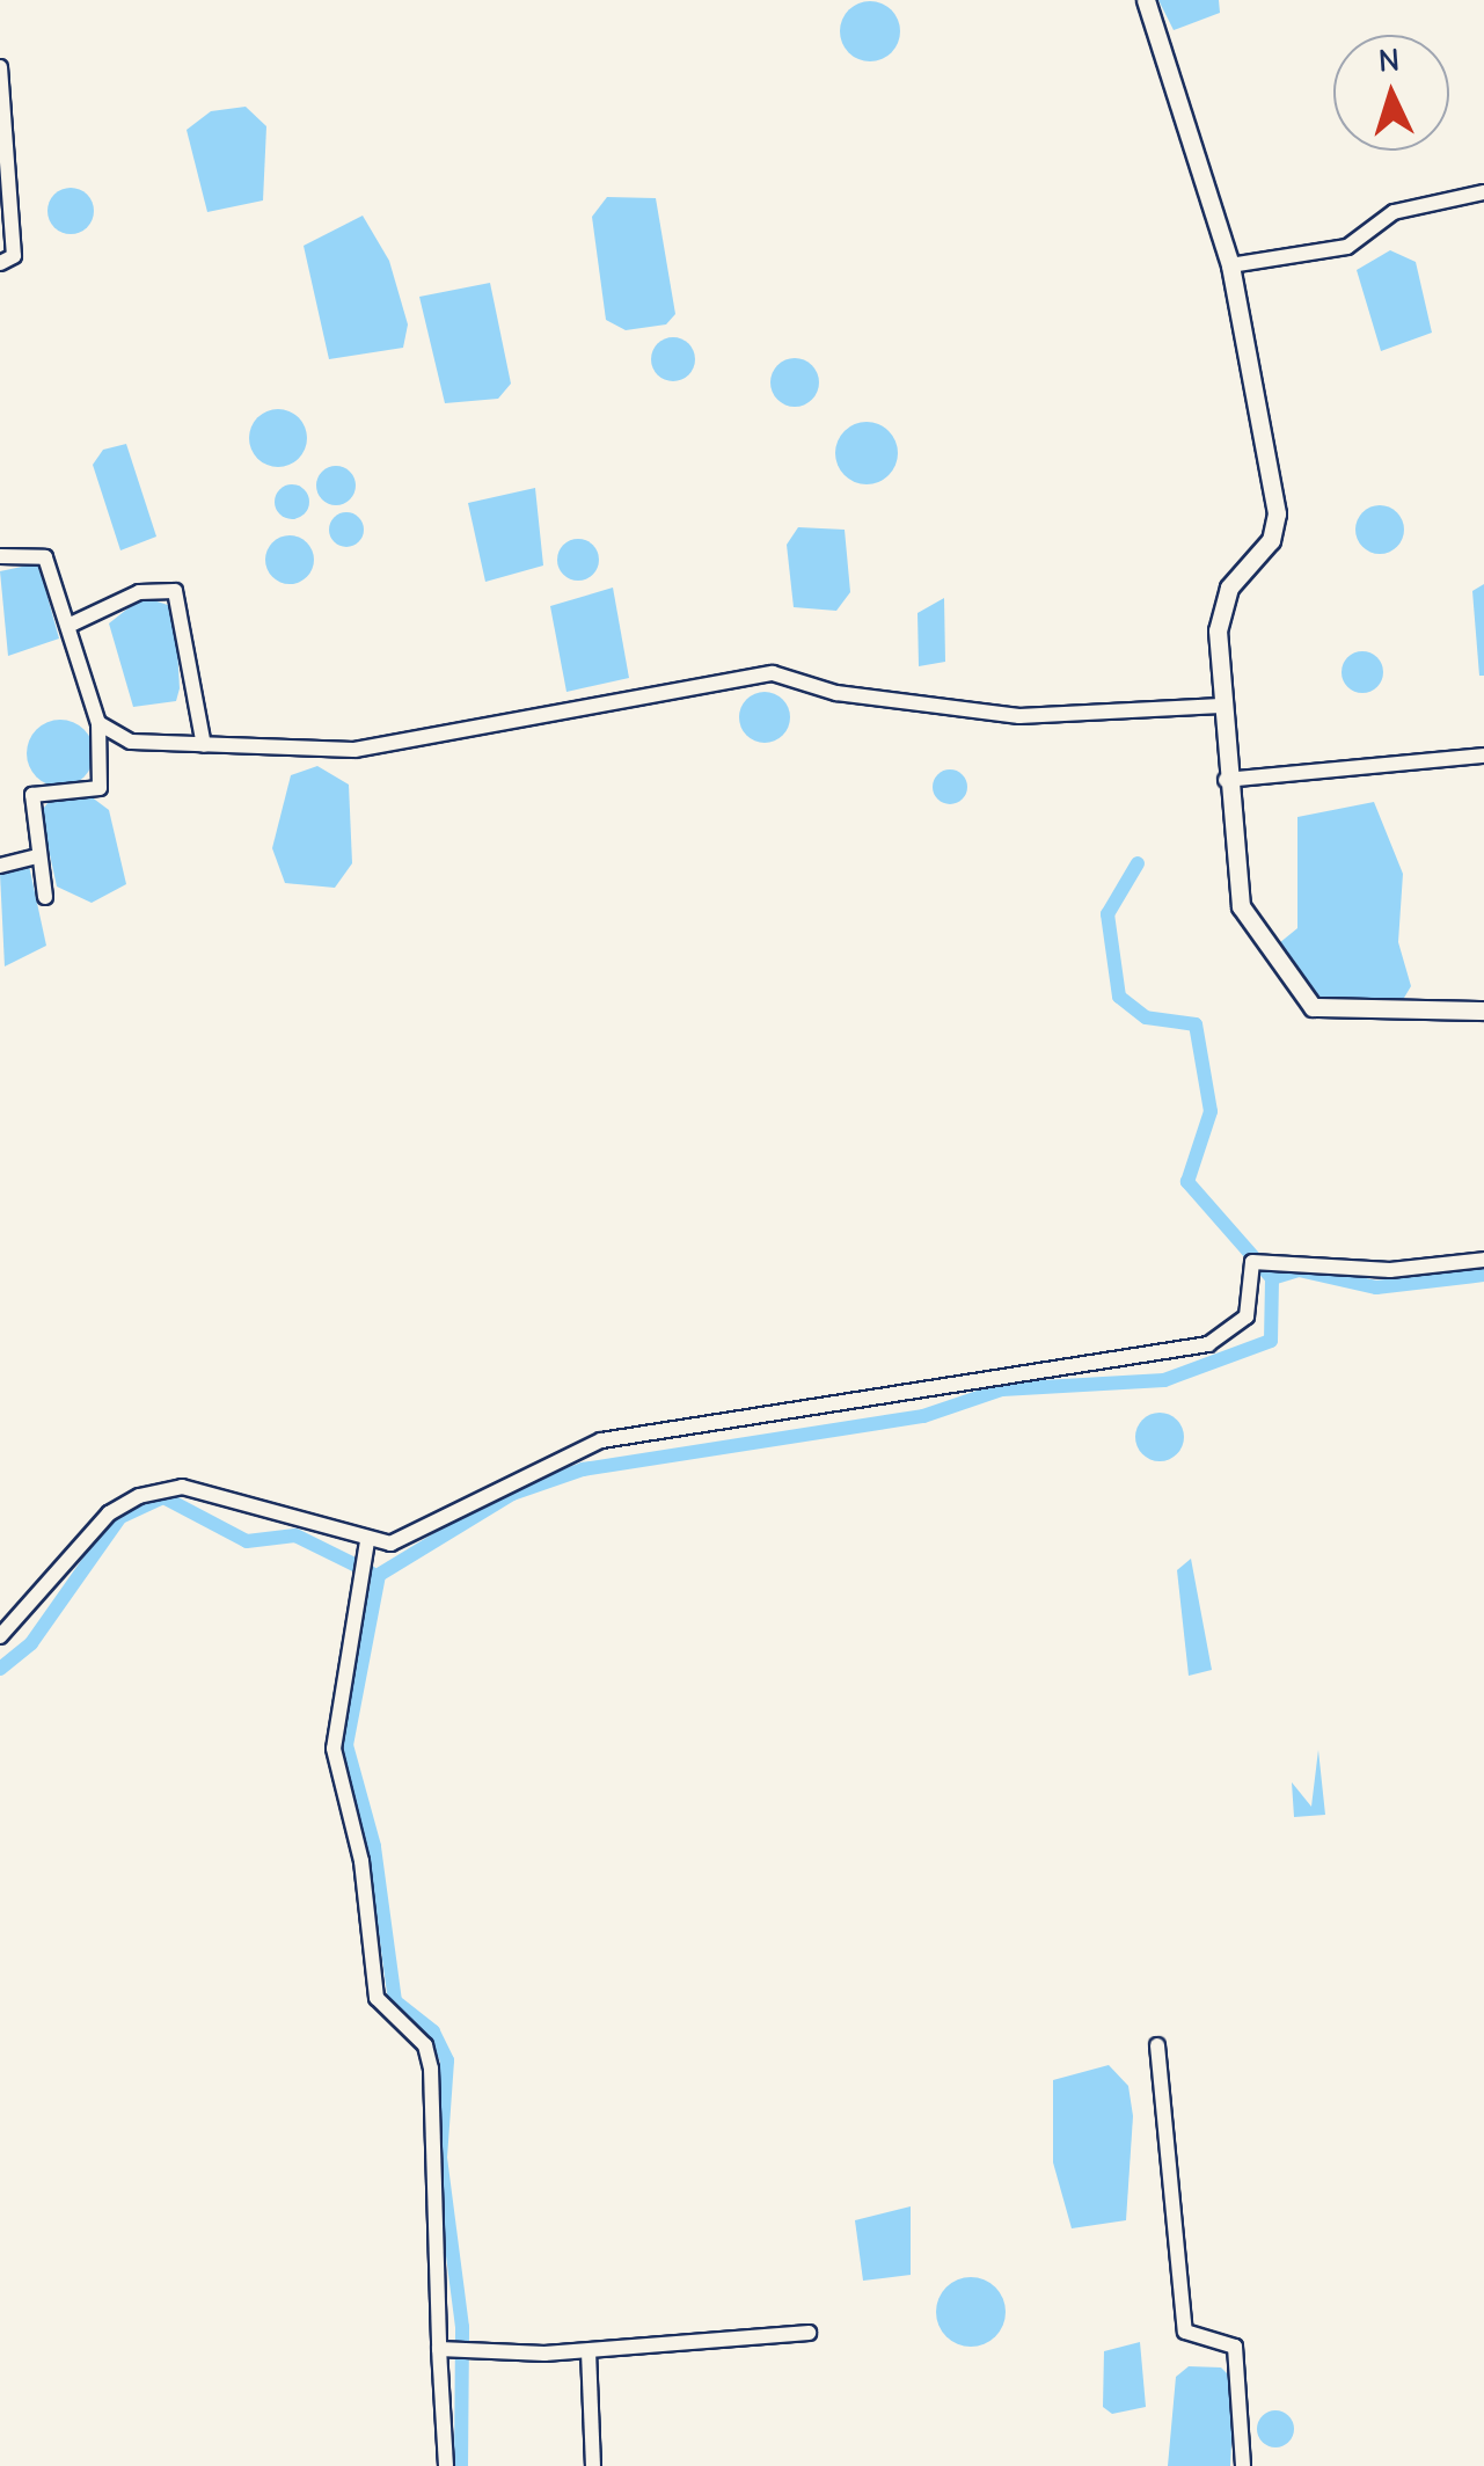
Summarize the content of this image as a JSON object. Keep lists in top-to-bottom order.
{
  "north": "top"
}
